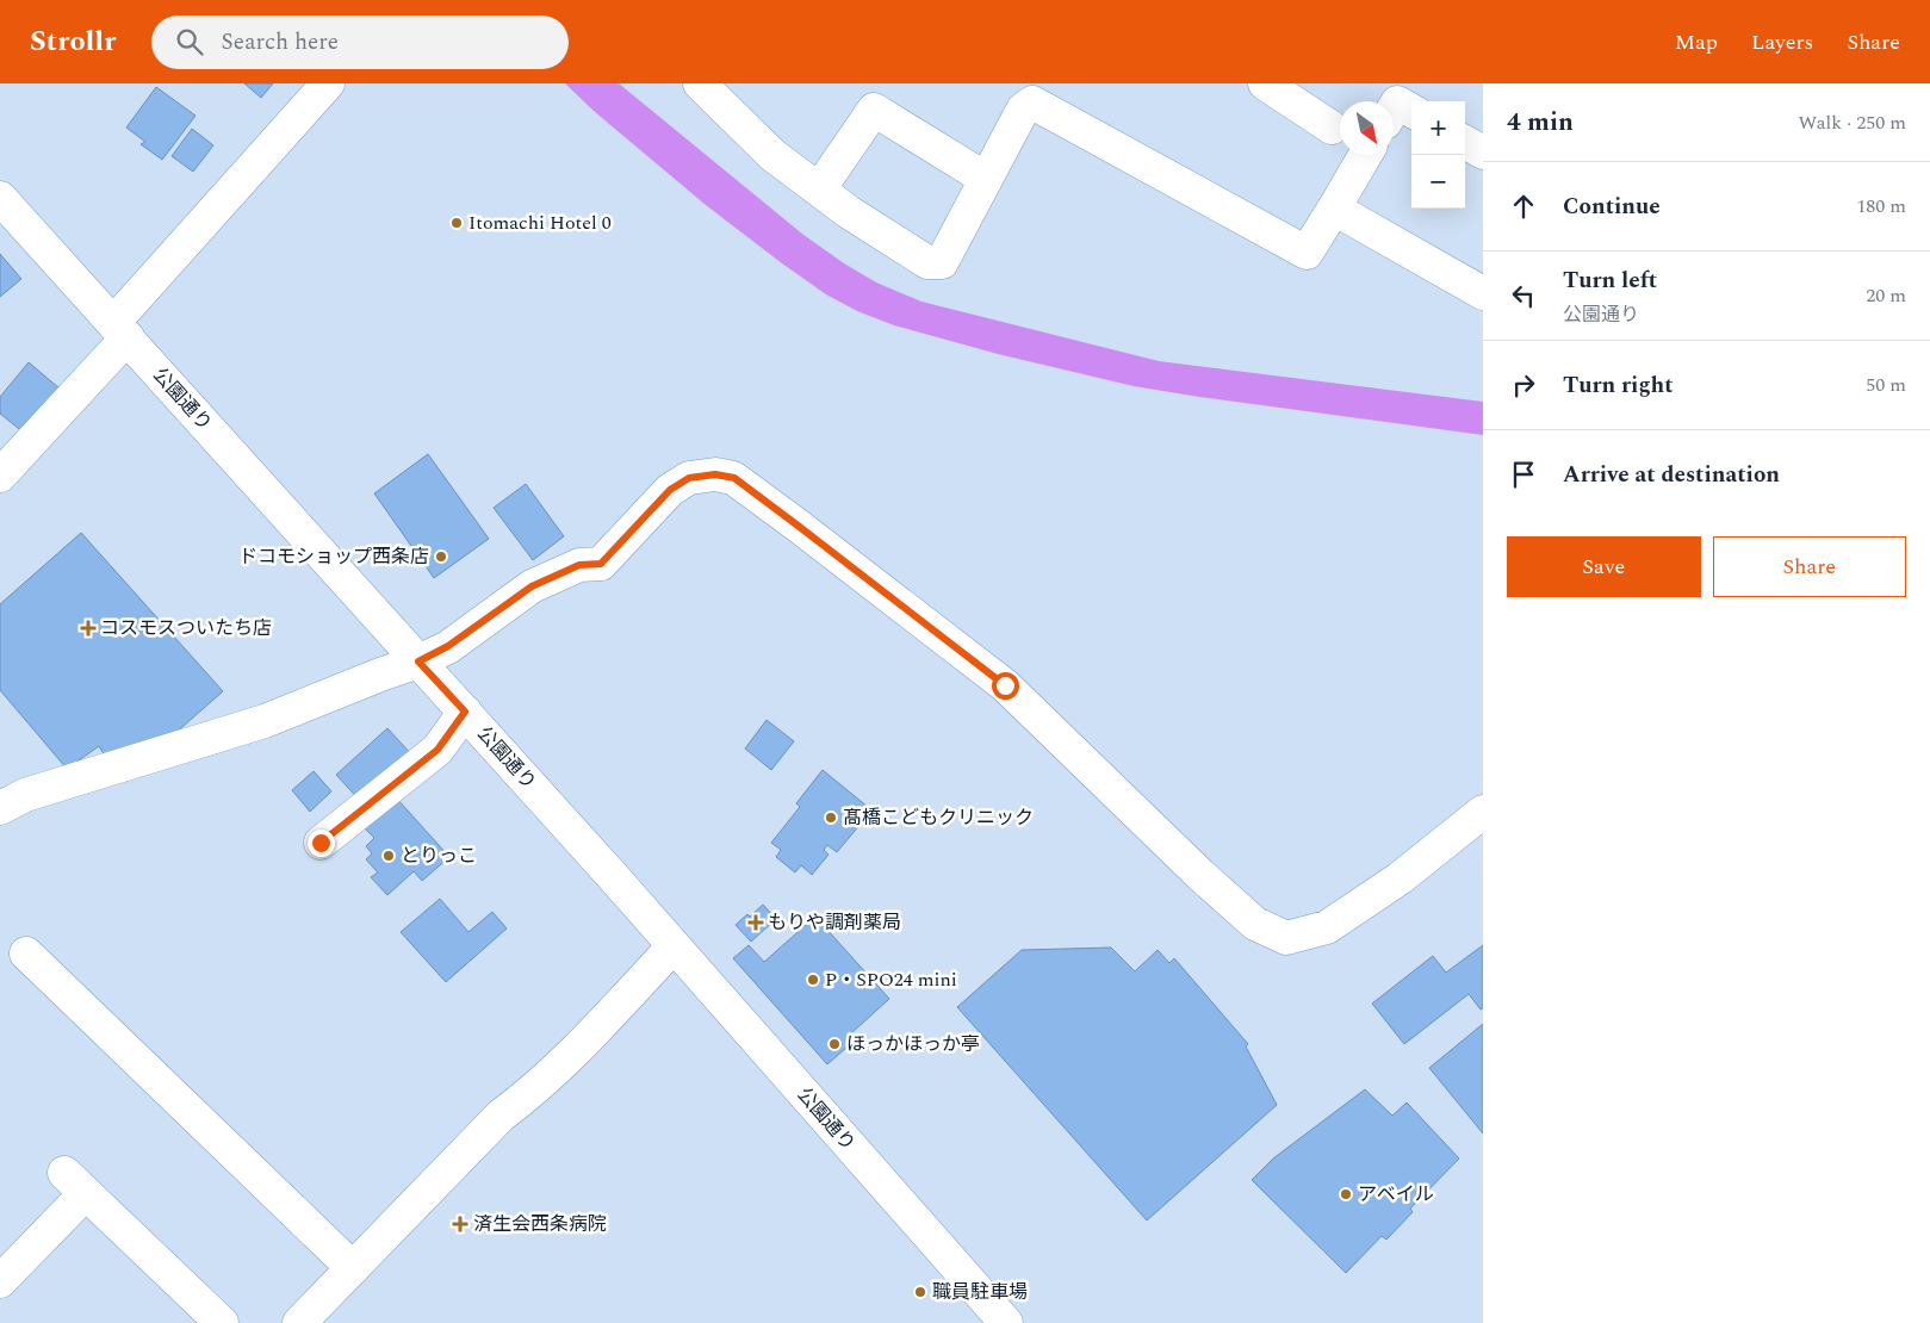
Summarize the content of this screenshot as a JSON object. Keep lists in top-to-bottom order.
{
  "streets": {
    "street": ["公園通り"]
  },
  "places": {
    "other": [
      "Itomachi Hotel 0",
      "ドコモショップ西条店",
      "髙橋こどもクリニック",
      "とりっこ",
      "P・SPO24 mini",
      "ほっかほっか亭",
      "アベイル",
      "職員駐車場"
    ],
    "health": ["コスモスついたち店", "もりや調剤薬局", "済生会西条病院"]
  },
  "north": "bottom right",
  "page": {
    "header": "Strollr",
    "search": "Search here",
    "nav": ["Map", "Layers", "Share"],
    "heading": ["4 min", "Walk · 250 m"],
    "map_buttons": ["+", "−"],
    "list": [
      ["Continue", "180 m"],
      ["Turn left", "公園通り", "20 m"],
      ["Turn right", "50 m"],
      "Arrive at destination"
    ],
    "buttons": ["Save", "Share"]
  }
}
